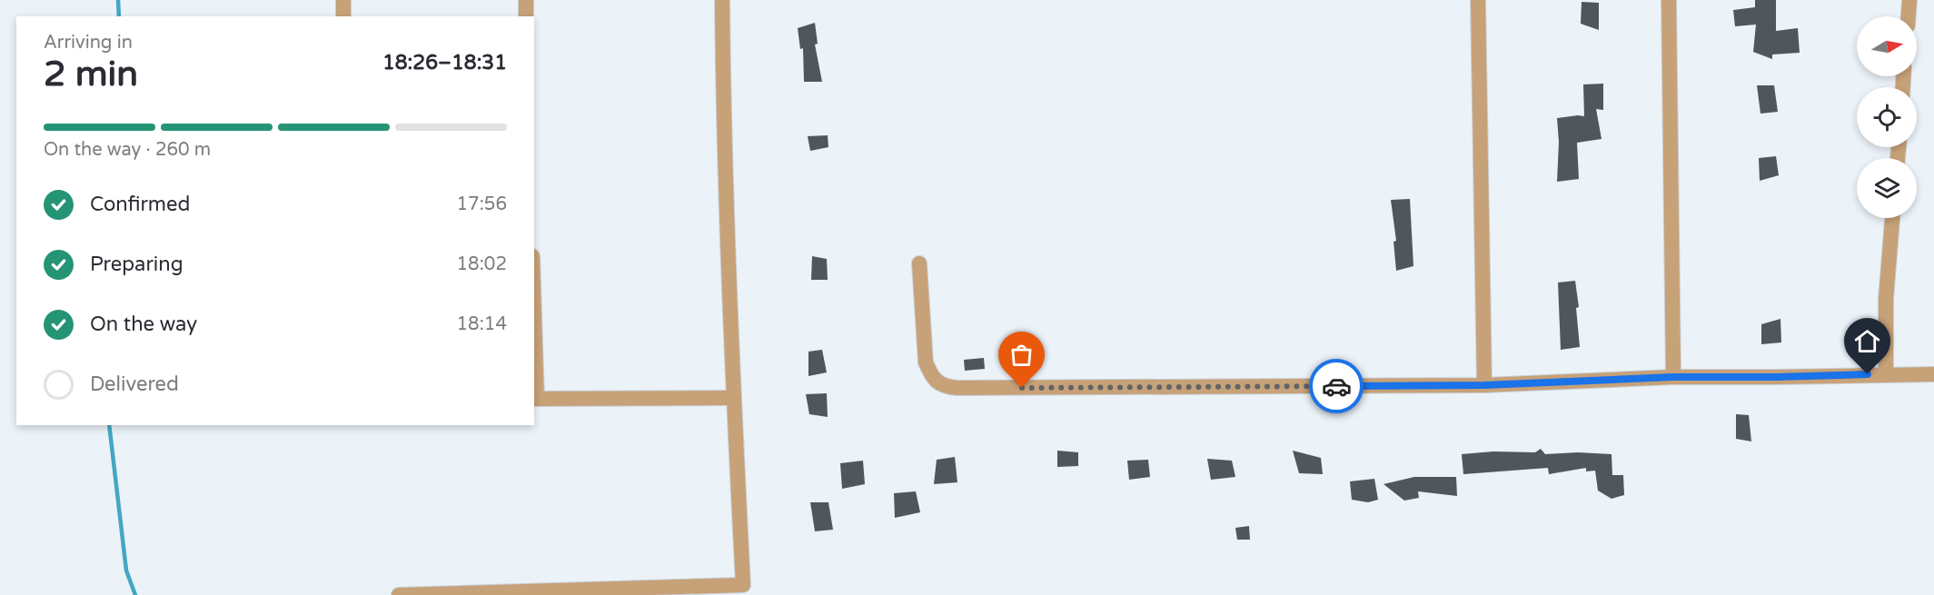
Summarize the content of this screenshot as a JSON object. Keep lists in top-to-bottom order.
{
  "north": "right",
  "page": {
    "heading": ["2 min", "Arriving in", "18:26–18:31"],
    "bar": "On the way · 260 m",
    "list": [
      ["Confirmed", "17:56"],
      ["Preparing", "18:02"],
      ["On the way", "18:14"],
      "Delivered"
    ]
  }
}
